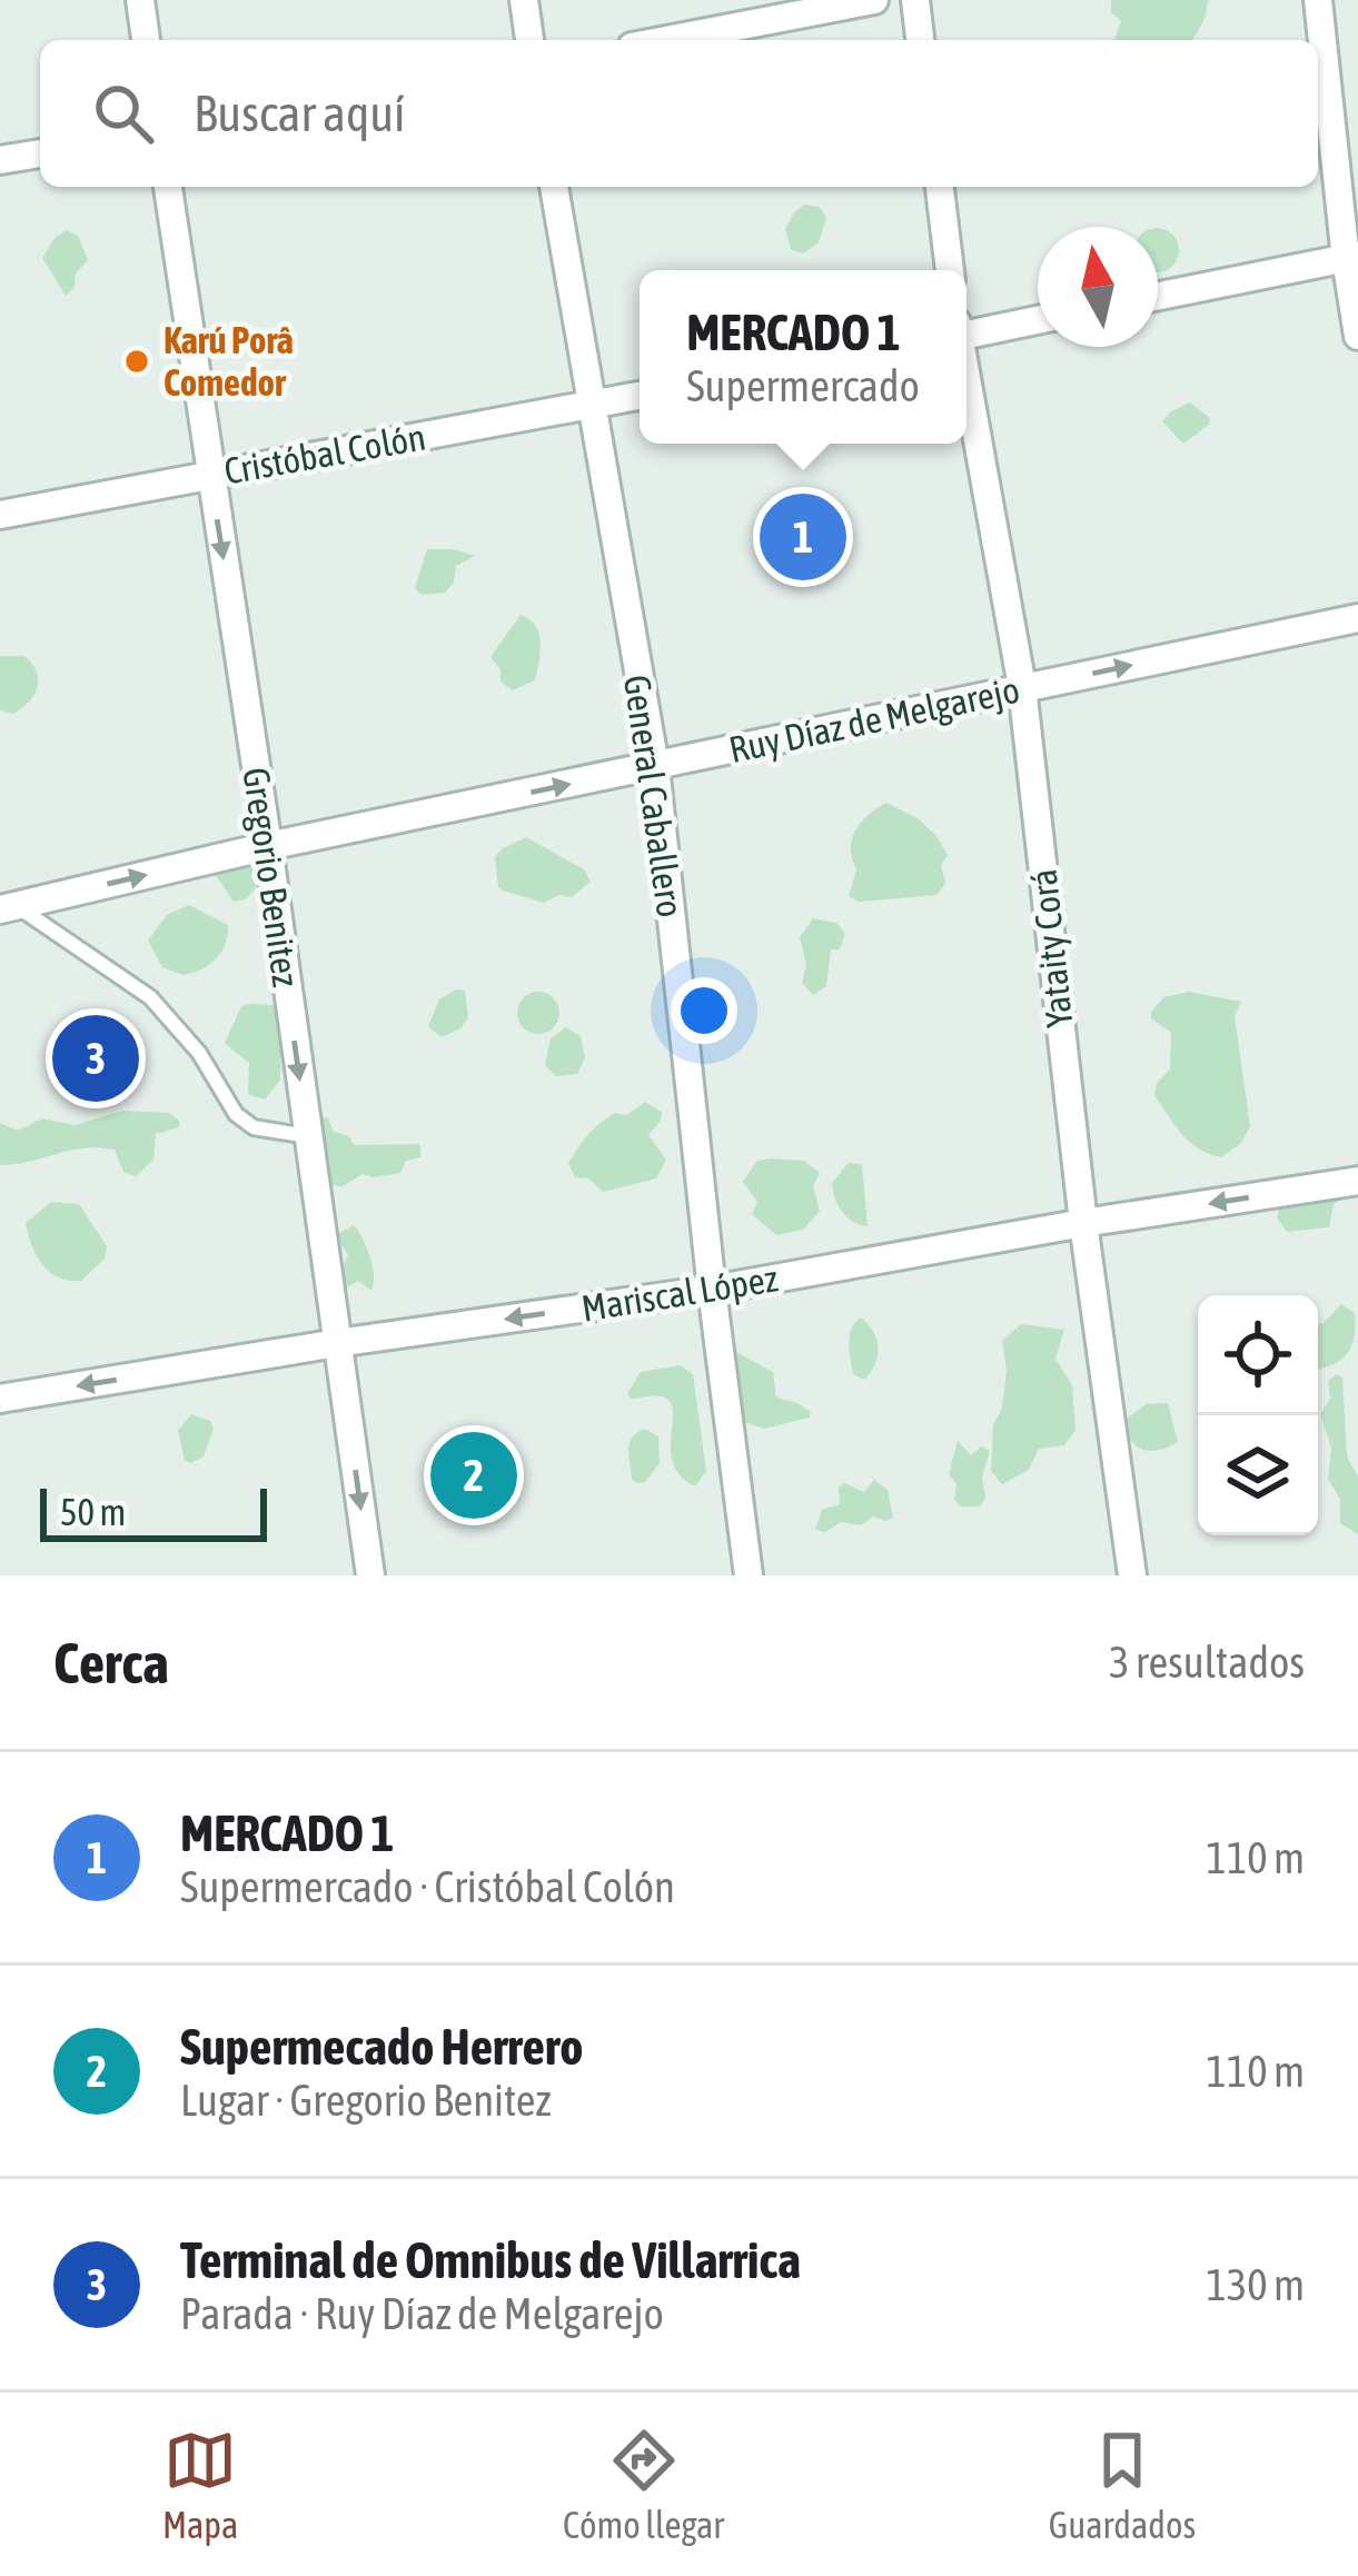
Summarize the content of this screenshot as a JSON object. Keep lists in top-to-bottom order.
{
  "streets": {
    "street": [
      "Cristóbal Colón",
      "Ruy Díaz de Melgarejo",
      "General Caballero",
      "Gregorio Benitez",
      "Yataity Corá",
      "Mariscal López"
    ]
  },
  "crossings": [
    ["Cristóbal Colón", "General Caballero"],
    ["Cristóbal Colón", "Gregorio Benitez"],
    ["Ruy Díaz de Melgarejo", "General Caballero"],
    ["Ruy Díaz de Melgarejo", "Gregorio Benitez"],
    ["Ruy Díaz de Melgarejo", "Yataity Corá"],
    ["General Caballero", "Mariscal López"],
    ["Gregorio Benitez", "Mariscal López"],
    ["Yataity Corá", "Mariscal López"]
  ],
  "one_way": ["Ruy Díaz de Melgarejo", "Gregorio Benitez", "Mariscal López"],
  "places": ["Karú Porâ Comedor"],
  "scale_bar": "50 m",
  "north": "top",
  "page": {
    "search": "Buscar aquí",
    "popup": ["MERCADO 1", "Supermercado"],
    "pins": ["1", "3", "2"],
    "scale": "50 m",
    "heading": ["Cerca", "3 resultados"],
    "list": [
      {
        "mark": "1",
        "name": "MERCADO 1",
        "note": "Supermercado · Cristóbal Colón",
        "value": "110 m"
      },
      {
        "mark": "2",
        "name": "Supermecado Herrero",
        "note": "Lugar · Gregorio Benitez",
        "value": "110 m"
      },
      {
        "mark": "3",
        "name": "Terminal de Omnibus de Villarrica",
        "note": "Parada · Ruy Díaz de Melgarejo",
        "value": "130 m"
      }
    ],
    "nav": ["Mapa", "Cómo llegar", "Guardados"]
  }
}
